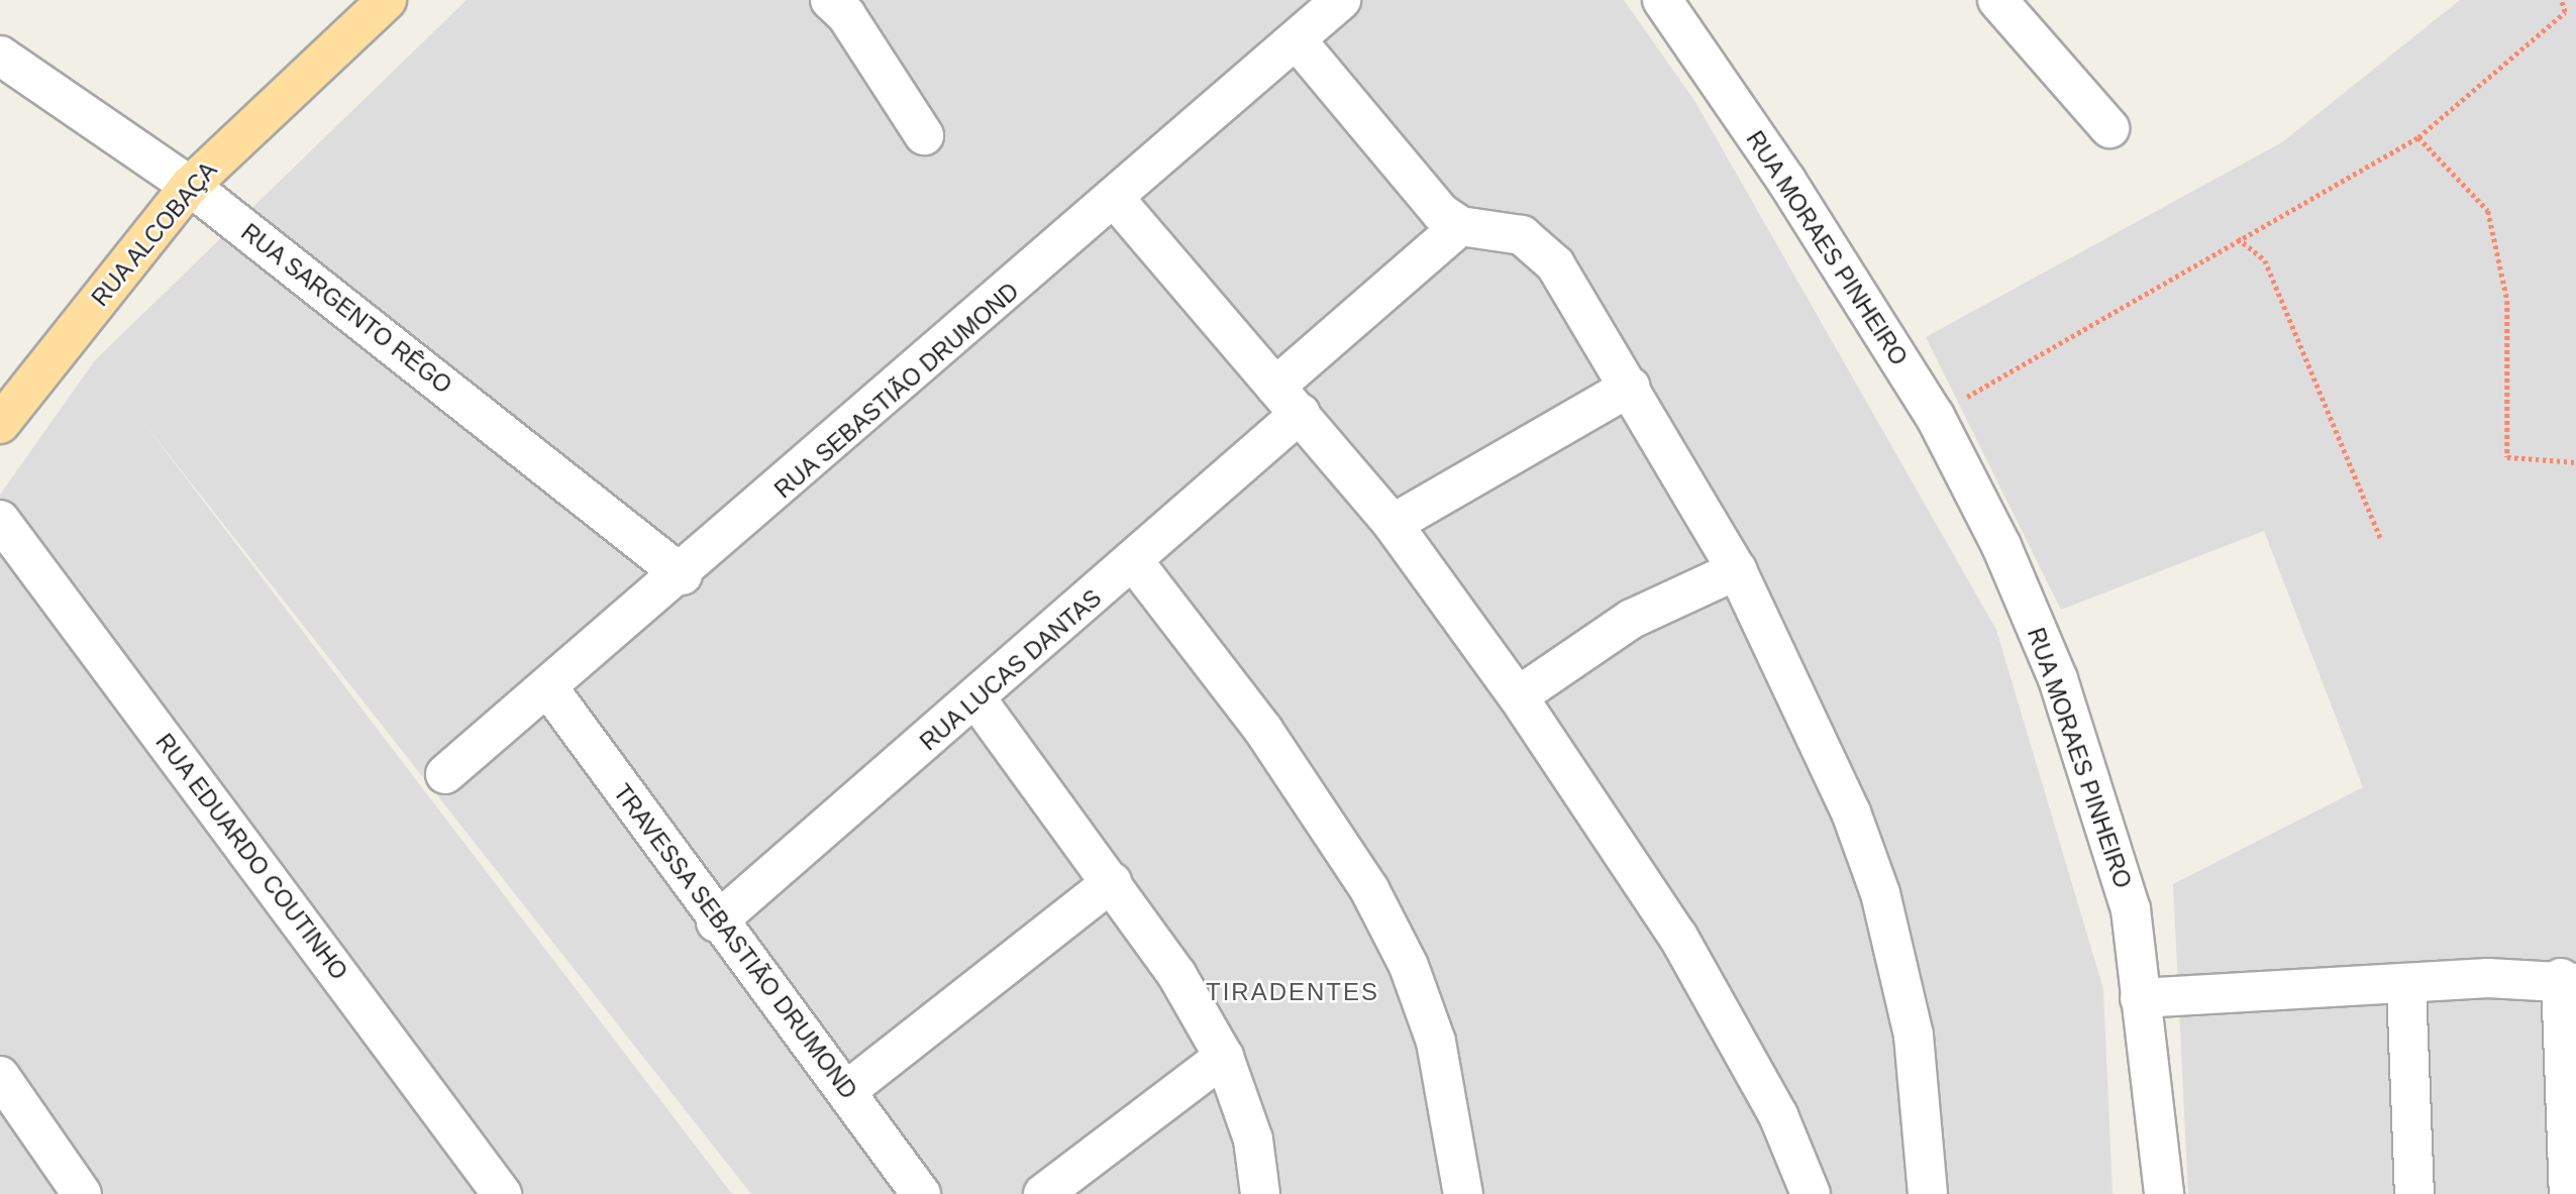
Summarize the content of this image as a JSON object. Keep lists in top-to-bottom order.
{
  "streets": {
    "main road": ["RUA ALCOBAÇA"],
    "street": [
      "RUA MORAES PINHEIRO",
      "RUA SARGENTO RÊGO",
      "RUA SEBASTIÃO DRUMOND",
      "RUA LUCAS DANTAS",
      "RUA EDUARDO COUTINHO",
      "TRAVESSA SEBASTIÃO DRUMOND"
    ]
  },
  "crossings": [
    ["RUA ALCOBAÇA", "RUA SARGENTO RÊGO"],
    ["RUA SARGENTO RÊGO", "RUA SEBASTIÃO DRUMOND"],
    ["RUA SEBASTIÃO DRUMOND", "TRAVESSA SEBASTIÃO DRUMOND"],
    ["RUA LUCAS DANTAS", "TRAVESSA SEBASTIÃO DRUMOND"]
  ],
  "districts": ["TIRADENTES"]
}
